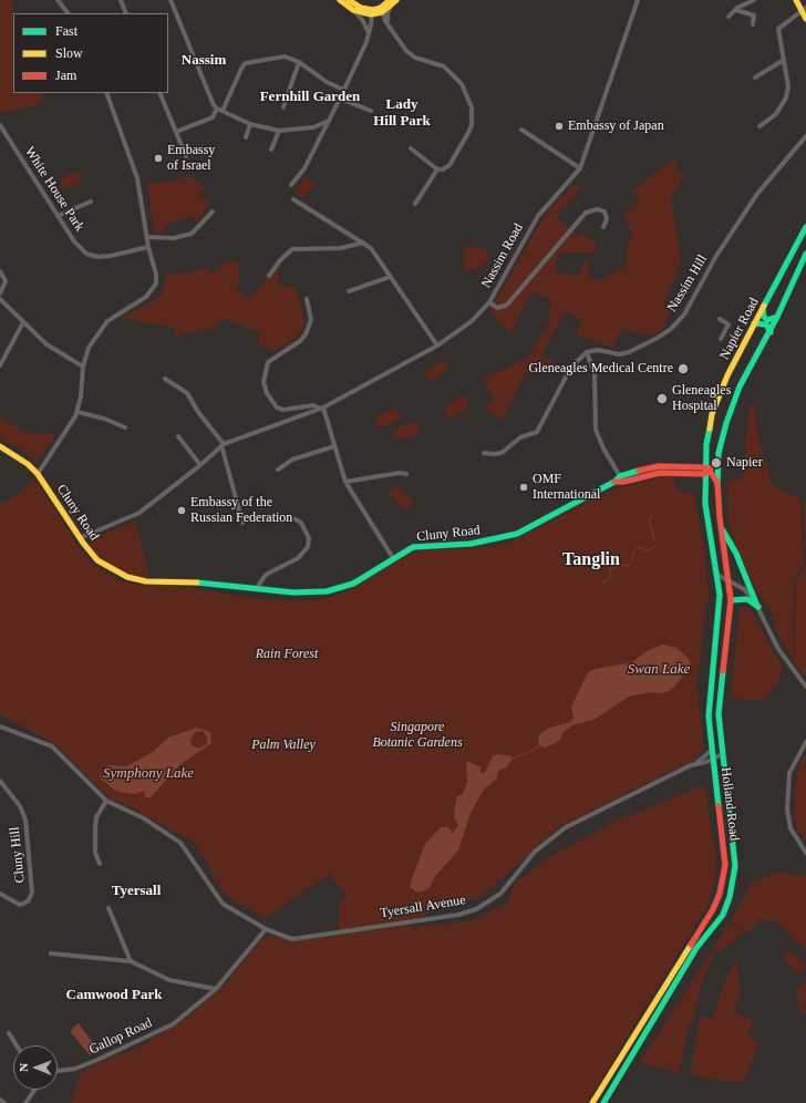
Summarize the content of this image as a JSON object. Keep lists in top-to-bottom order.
{
  "streets": {
    "main road": ["Napier Road", "Cluny Road", "Holland Road"],
    "street": [
      "White House Park",
      "Nassim Road",
      "Nassim Hill",
      "Cluny Hill",
      "Tyersall Avenue",
      "Gallop Road"
    ]
  },
  "crossings": [
    ["Nassim Road", "Cluny Road"],
    ["Napier Road", "Cluny Road"],
    ["Napier Road", "Holland Road"],
    ["Cluny Road", "Holland Road"],
    ["Holland Road", "Tyersall Avenue"],
    ["Tyersall Avenue", "Gallop Road"]
  ],
  "districts": [
    "Nassim",
    "Fernhill Garden",
    "Lady Hill Park",
    "Tanglin",
    "Tyersall",
    "Camwood Park"
  ],
  "water": ["Swan Lake", "Symphony Lake"],
  "parks": ["Rain Forest", "Singapore Botanic Gardens", "Palm Valley"],
  "places": [
    "Embassy of Japan",
    "Embassy of Israel",
    "Gleneagles Medical Centre",
    "Gleneagles Hospital",
    "Napier",
    "OMF International",
    "Embassy of the Russian Federation"
  ],
  "legend": ["Fast", "Slow", "Jam"],
  "north": "left"
}
